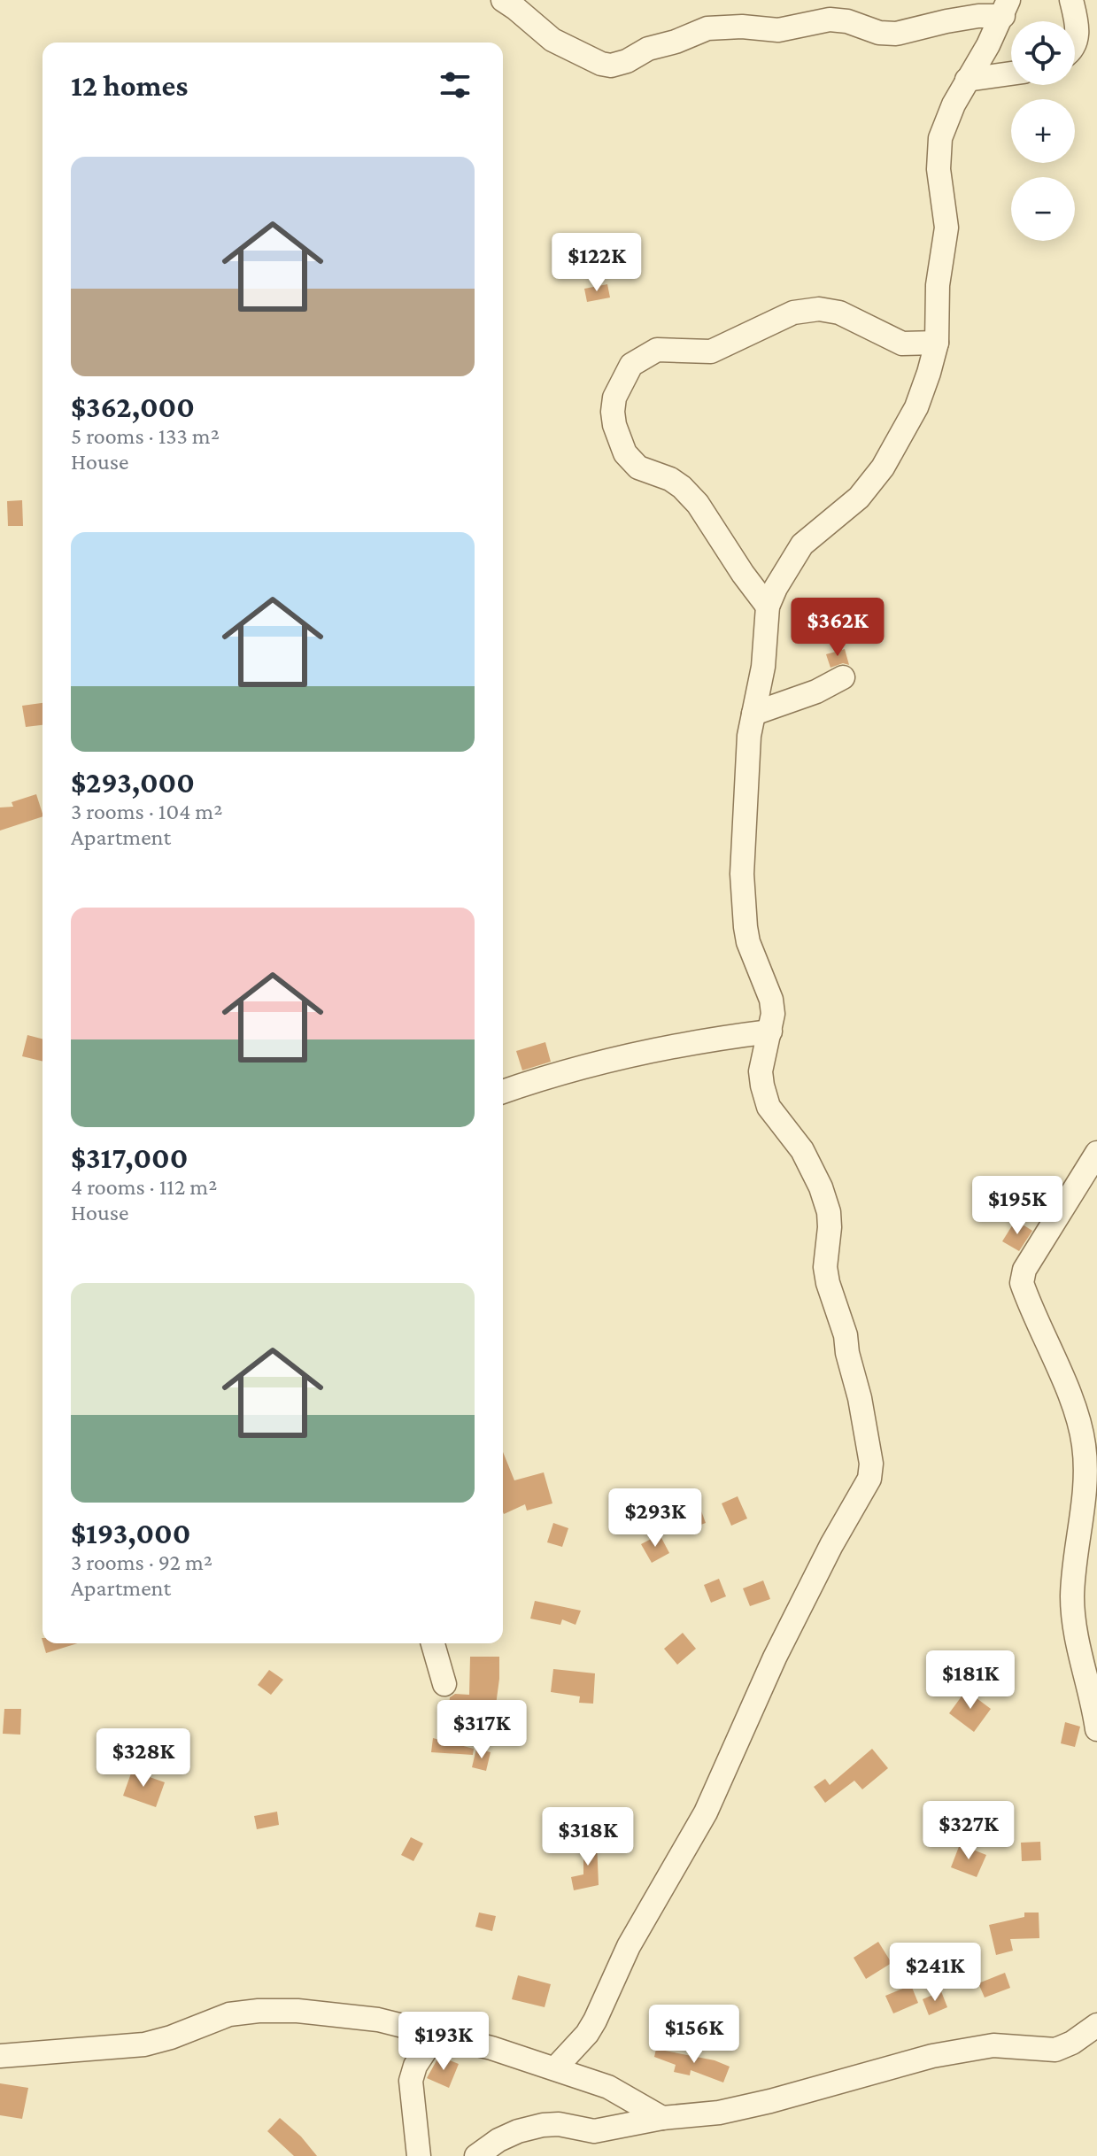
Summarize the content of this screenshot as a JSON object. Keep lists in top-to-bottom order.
{
  "page": {
    "map_buttons": ["+", "−"],
    "heading": "12 homes",
    "list": [
      {
        "name": "$362,000",
        "note": "5 rooms · 133 m² · House"
      },
      {
        "name": "$293,000",
        "note": "3 rooms · 104 m² · Apartment"
      },
      {
        "name": "$317,000",
        "note": "4 rooms · 112 m² · House"
      },
      {
        "name": "$193,000",
        "note": "3 rooms · 92 m² · Apartment"
      }
    ],
    "price": [
      "$122K",
      "$362K",
      "$195K",
      "$293K",
      "$181K",
      "$317K",
      "$328K",
      "$327K",
      "$318K",
      "$241K",
      "$156K",
      "$193K"
    ]
  }
}
